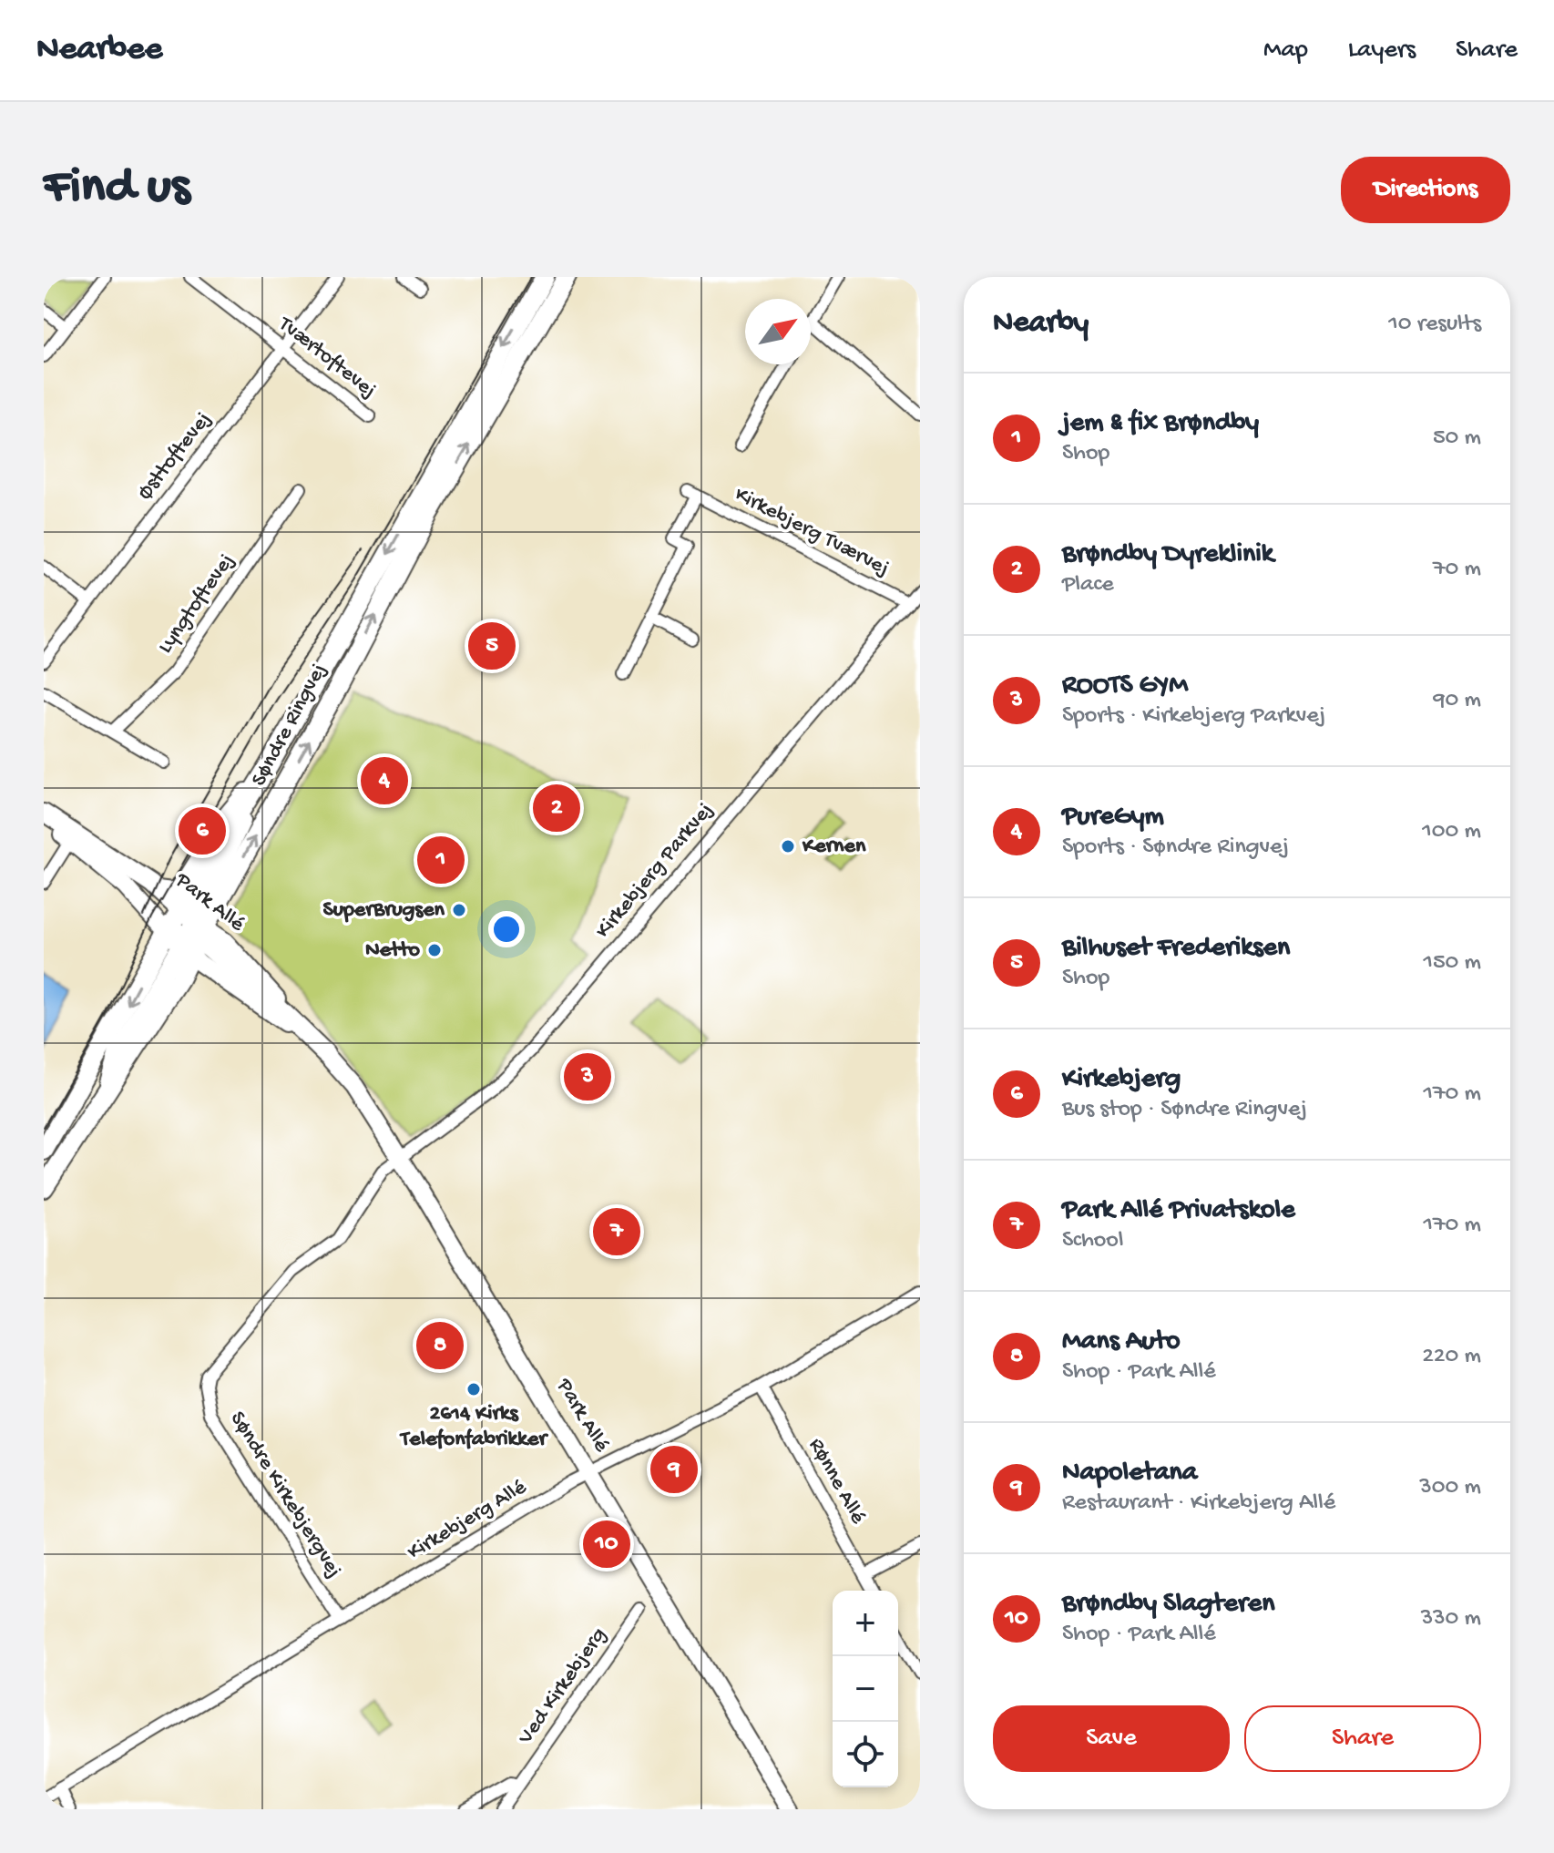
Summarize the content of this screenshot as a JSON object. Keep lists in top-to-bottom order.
{
  "streets": {
    "main road": ["Søndre Ringvej"],
    "street": [
      "Tværtoftevej",
      "Østtoftevej",
      "Kirkebjerg Tværvej",
      "Lyngtoftevej",
      "Kirkebjerg Parkvej",
      "Park Allé",
      "Rønne Allé",
      "Søndre Kirkebjergvej",
      "Kirkebjerg Allé",
      "Ved Kirkebjerg"
    ]
  },
  "crossings": [
    ["Tværtoftevej", "Østtoftevej"],
    ["Kirkebjerg Tværvej", "Kirkebjerg Parkvej"],
    ["Søndre Ringvej", "Park Allé"],
    ["Kirkebjerg Parkvej", "Park Allé"],
    ["Kirkebjerg Parkvej", "Søndre Kirkebjergvej"],
    ["Park Allé", "Søndre Kirkebjergvej"],
    ["Park Allé", "Kirkebjerg Allé"],
    ["Rønne Allé", "Kirkebjerg Allé"],
    ["Søndre Kirkebjergvej", "Kirkebjerg Allé"]
  ],
  "places": [
    "Kernen",
    "SuperBrugsen",
    "Netto",
    "2614 Kirks Telefonfabrikker"
  ],
  "north": "top right",
  "page": {
    "header": "Nearbee",
    "nav": ["Map", "Layers", "Share"],
    "buttons": [
      "Directions",
      ["Save", "Share"]
    ],
    "title": "Find us",
    "heading": ["Nearby", "10 results"],
    "list": [
      {
        "mark": "1",
        "name": "jem & fix Brøndby",
        "note": "Shop",
        "value": "50 m"
      },
      {
        "mark": "2",
        "name": "Brøndby Dyreklinik",
        "note": "Place",
        "value": "70 m"
      },
      {
        "mark": "3",
        "name": "ROOTS GYM",
        "note": "Sports · Kirkebjerg Parkvej",
        "value": "90 m"
      },
      {
        "mark": "4",
        "name": "PureGym",
        "note": "Sports · Søndre Ringvej",
        "value": "100 m"
      },
      {
        "mark": "5",
        "name": "Bilhuset Frederiksen",
        "note": "Shop",
        "value": "150 m"
      },
      {
        "mark": "6",
        "name": "Kirkebjerg",
        "note": "Bus stop · Søndre Ringvej",
        "value": "170 m"
      },
      {
        "mark": "7",
        "name": "Park Allé Privatskole",
        "note": "School",
        "value": "170 m"
      },
      {
        "mark": "8",
        "name": "Mans Auto",
        "note": "Shop · Park Allé",
        "value": "220 m"
      },
      {
        "mark": "9",
        "name": "Napoletana",
        "note": "Restaurant · Kirkebjerg Allé",
        "value": "300 m"
      },
      {
        "mark": "10",
        "name": "Brøndby Slagteren",
        "note": "Shop · Park Allé",
        "value": "330 m"
      }
    ],
    "pins": [
      "5",
      "4",
      "2",
      "6",
      "1",
      "3",
      "7",
      "8",
      "9",
      "10"
    ],
    "map_buttons": ["+", "−"]
  }
}
